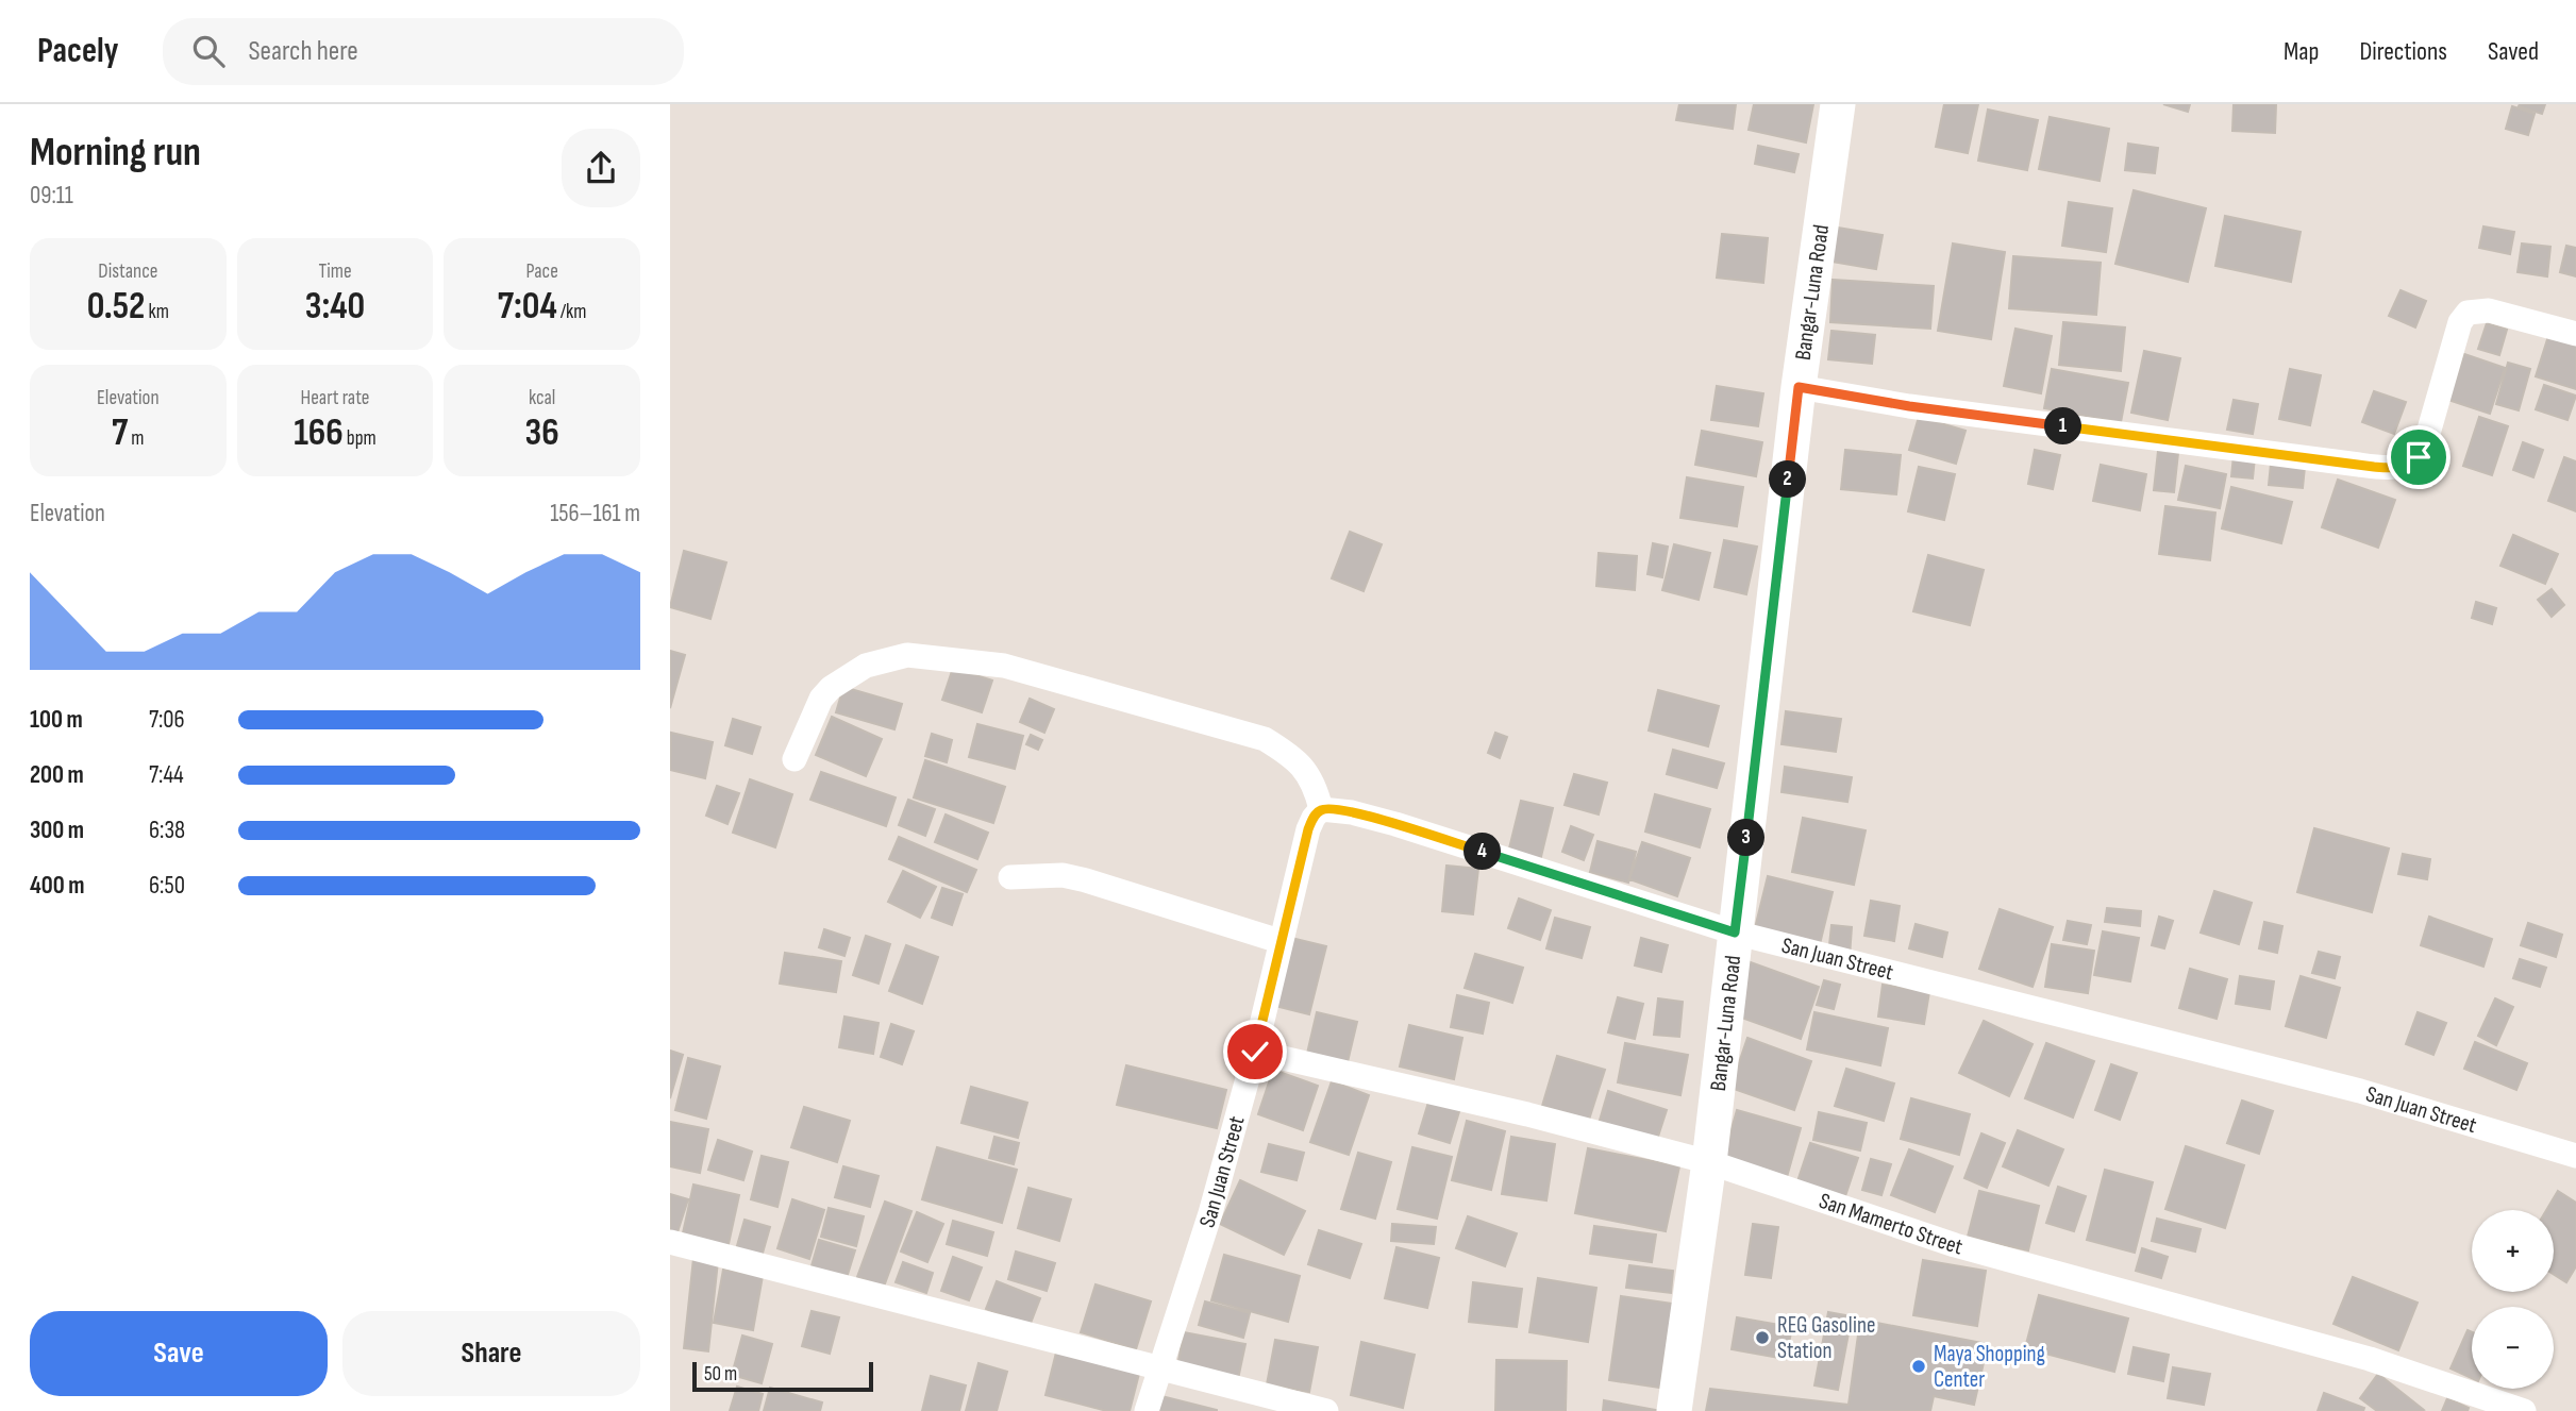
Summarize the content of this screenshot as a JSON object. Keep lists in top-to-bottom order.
{
  "streets": {
    "main road": ["Bangar-Luna Road"],
    "street": ["San Juan Street", "San Mamerto Street"]
  },
  "crossings": [
    ["Bangar-Luna Road", "San Juan Street"],
    ["Bangar-Luna Road", "San Mamerto Street"],
    ["San Juan Street", "San Mamerto Street"]
  ],
  "places": ["REG Gasoline Station", "Maya Shopping Center"],
  "scale_bar": "50 m",
  "page": {
    "header": "Pacely",
    "search": "Search here",
    "nav": ["Map", "Directions", "Saved"],
    "heading": ["Morning run", "09:11"],
    "stats": [
      ["Distance", "0.52 km"],
      ["Time", "3:40"],
      ["Pace", "7:04 /km"],
      ["Elevation", "7 m"],
      ["Heart rate", "166 bpm"],
      ["kcal", "36"]
    ],
    "pins": [
      "1",
      "2",
      "3",
      "4"
    ],
    "chart": ["Elevation", "156–161 m"],
    "list": [
      {
        "name": "100 m",
        "note": "7:06"
      },
      {
        "name": "200 m",
        "note": "7:44"
      },
      {
        "name": "300 m",
        "note": "6:38"
      },
      {
        "name": "400 m",
        "note": "6:50"
      }
    ],
    "map_buttons": ["+", "−"],
    "buttons": ["Save", "Share"],
    "scale": "50 m"
  }
}
